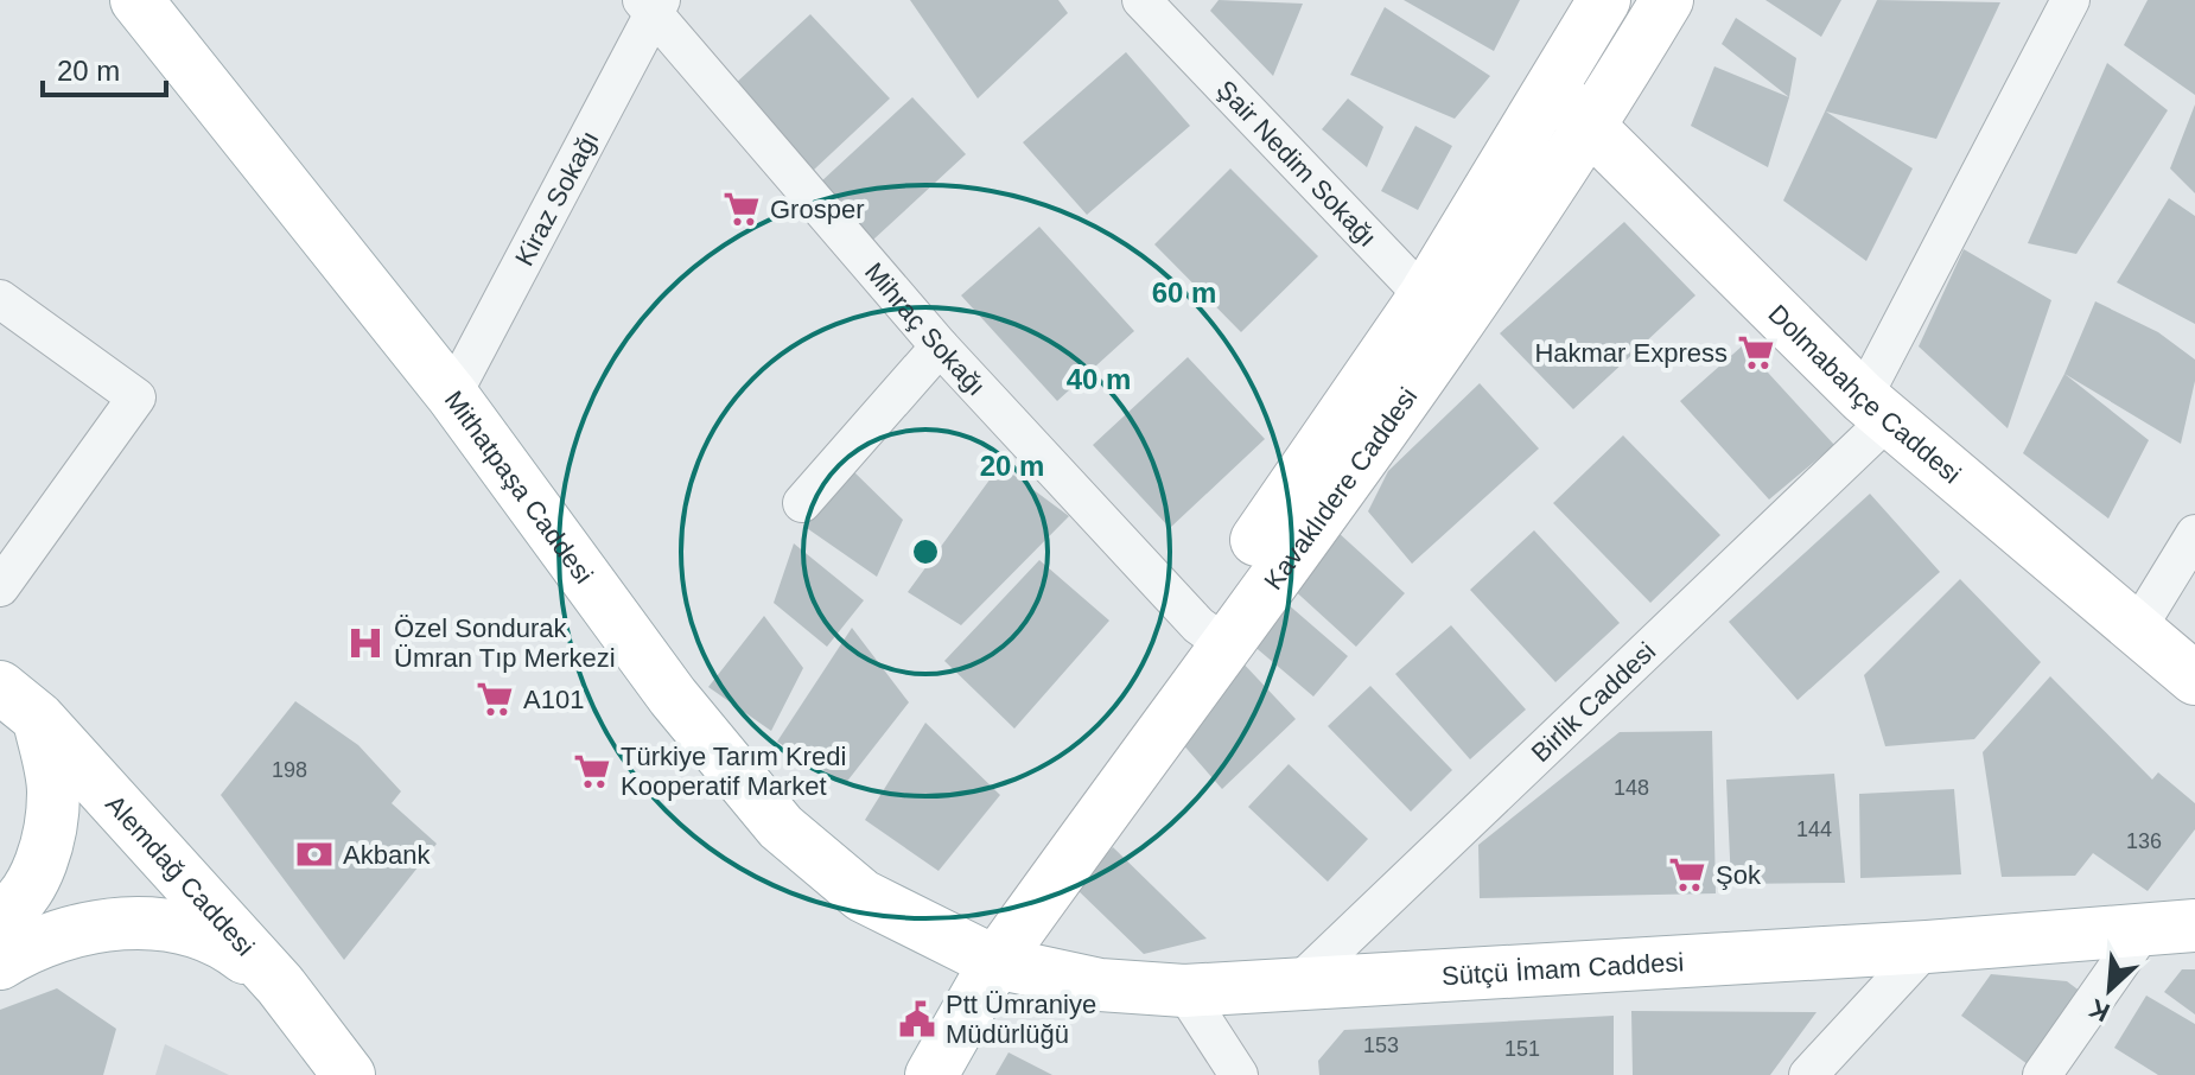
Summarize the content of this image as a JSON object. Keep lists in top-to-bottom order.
{
  "streets": {
    "main road": [
      "Dolmabahçe Caddesi",
      "Kavaklıdere Caddesi",
      "Mithatpaşa Caddesi",
      "Alemdağ Caddesi",
      "Sütçü İmam Caddesi"
    ],
    "street": [
      "Şair Nedim Sokağı",
      "Kiraz Sokağı",
      "Mihraç Sokağı",
      "Birlik Caddesi"
    ]
  },
  "crossings": [
    ["Şair Nedim Sokağı", "Kavaklıdere Caddesi"],
    ["Kiraz Sokağı", "Mihraç Sokağı"],
    ["Kiraz Sokağı", "Mithatpaşa Caddesi"],
    ["Mihraç Sokağı", "Kavaklıdere Caddesi"],
    ["Dolmabahçe Caddesi", "Kavaklıdere Caddesi"],
    ["Dolmabahçe Caddesi", "Birlik Caddesi"],
    ["Kavaklıdere Caddesi", "Mithatpaşa Caddesi"],
    ["Kavaklıdere Caddesi", "Sütçü İmam Caddesi"],
    ["Mithatpaşa Caddesi", "Sütçü İmam Caddesi"],
    ["Birlik Caddesi", "Sütçü İmam Caddesi"]
  ],
  "places": {
    "supermarket": [
      "Grosper",
      "Hakmar Express",
      "A101",
      "Türkiye Tarım Kredi Kooperatif Market",
      "Şok"
    ],
    "hospital": ["Özel Sondurak Ümran Tıp Merkezi"],
    "bank": ["Akbank"],
    "public building": ["Ptt Ümraniye Müdürlüğü"]
  },
  "house_numbers": [
    "198",
    "148",
    "144",
    "136",
    "153",
    "151"
  ],
  "scale_bar": "20 m",
  "north": "bottom left",
  "rings": ["60 m", "40 m", "20 m"]
}
